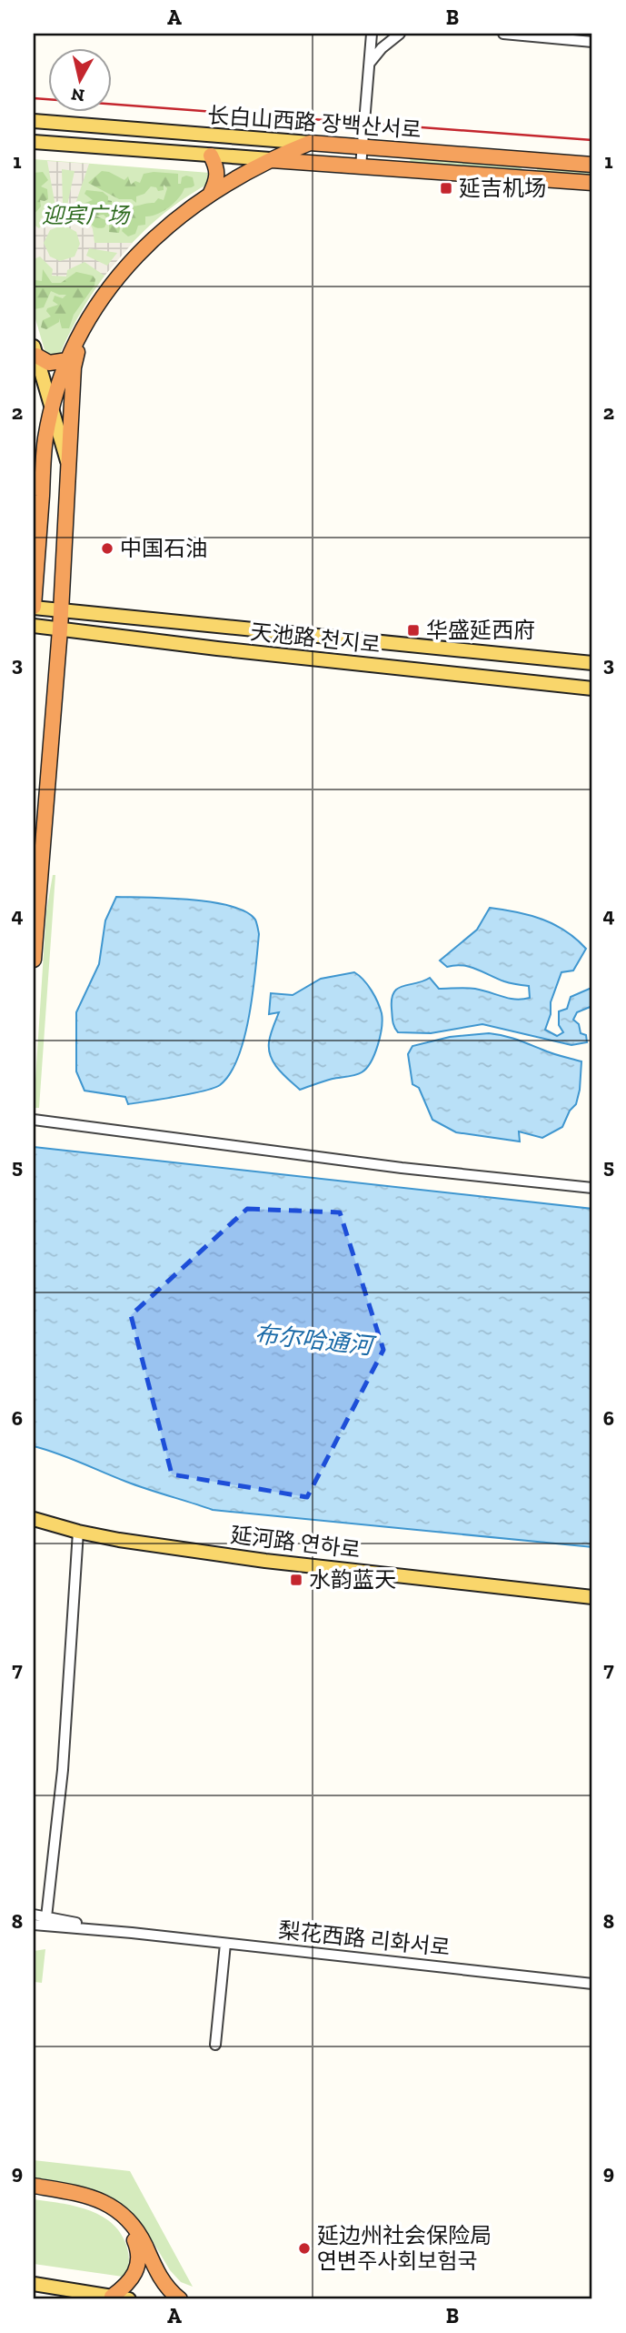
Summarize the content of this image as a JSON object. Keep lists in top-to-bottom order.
{
  "streets": {
    "highway": ["长白山西路 장백산서로"],
    "main road": ["天池路 천지로", "延河路 연하로"],
    "street": ["梨花西路 리화서로"]
  },
  "water": ["布尔哈通河"],
  "parks": ["迎宾广场"],
  "places": {
    "transit": ["延吉机场", "华盛延西府", "水韵蓝天"],
    "other": ["中国石油", "延边州社会保险局 연변주사회보험국"]
  },
  "north": "bottom",
  "grid": {
    "columns": ["A", "B"],
    "rows": [
      "1",
      "2",
      "3",
      "4",
      "5",
      "6",
      "7",
      "8",
      "9"
    ]
  }
}
